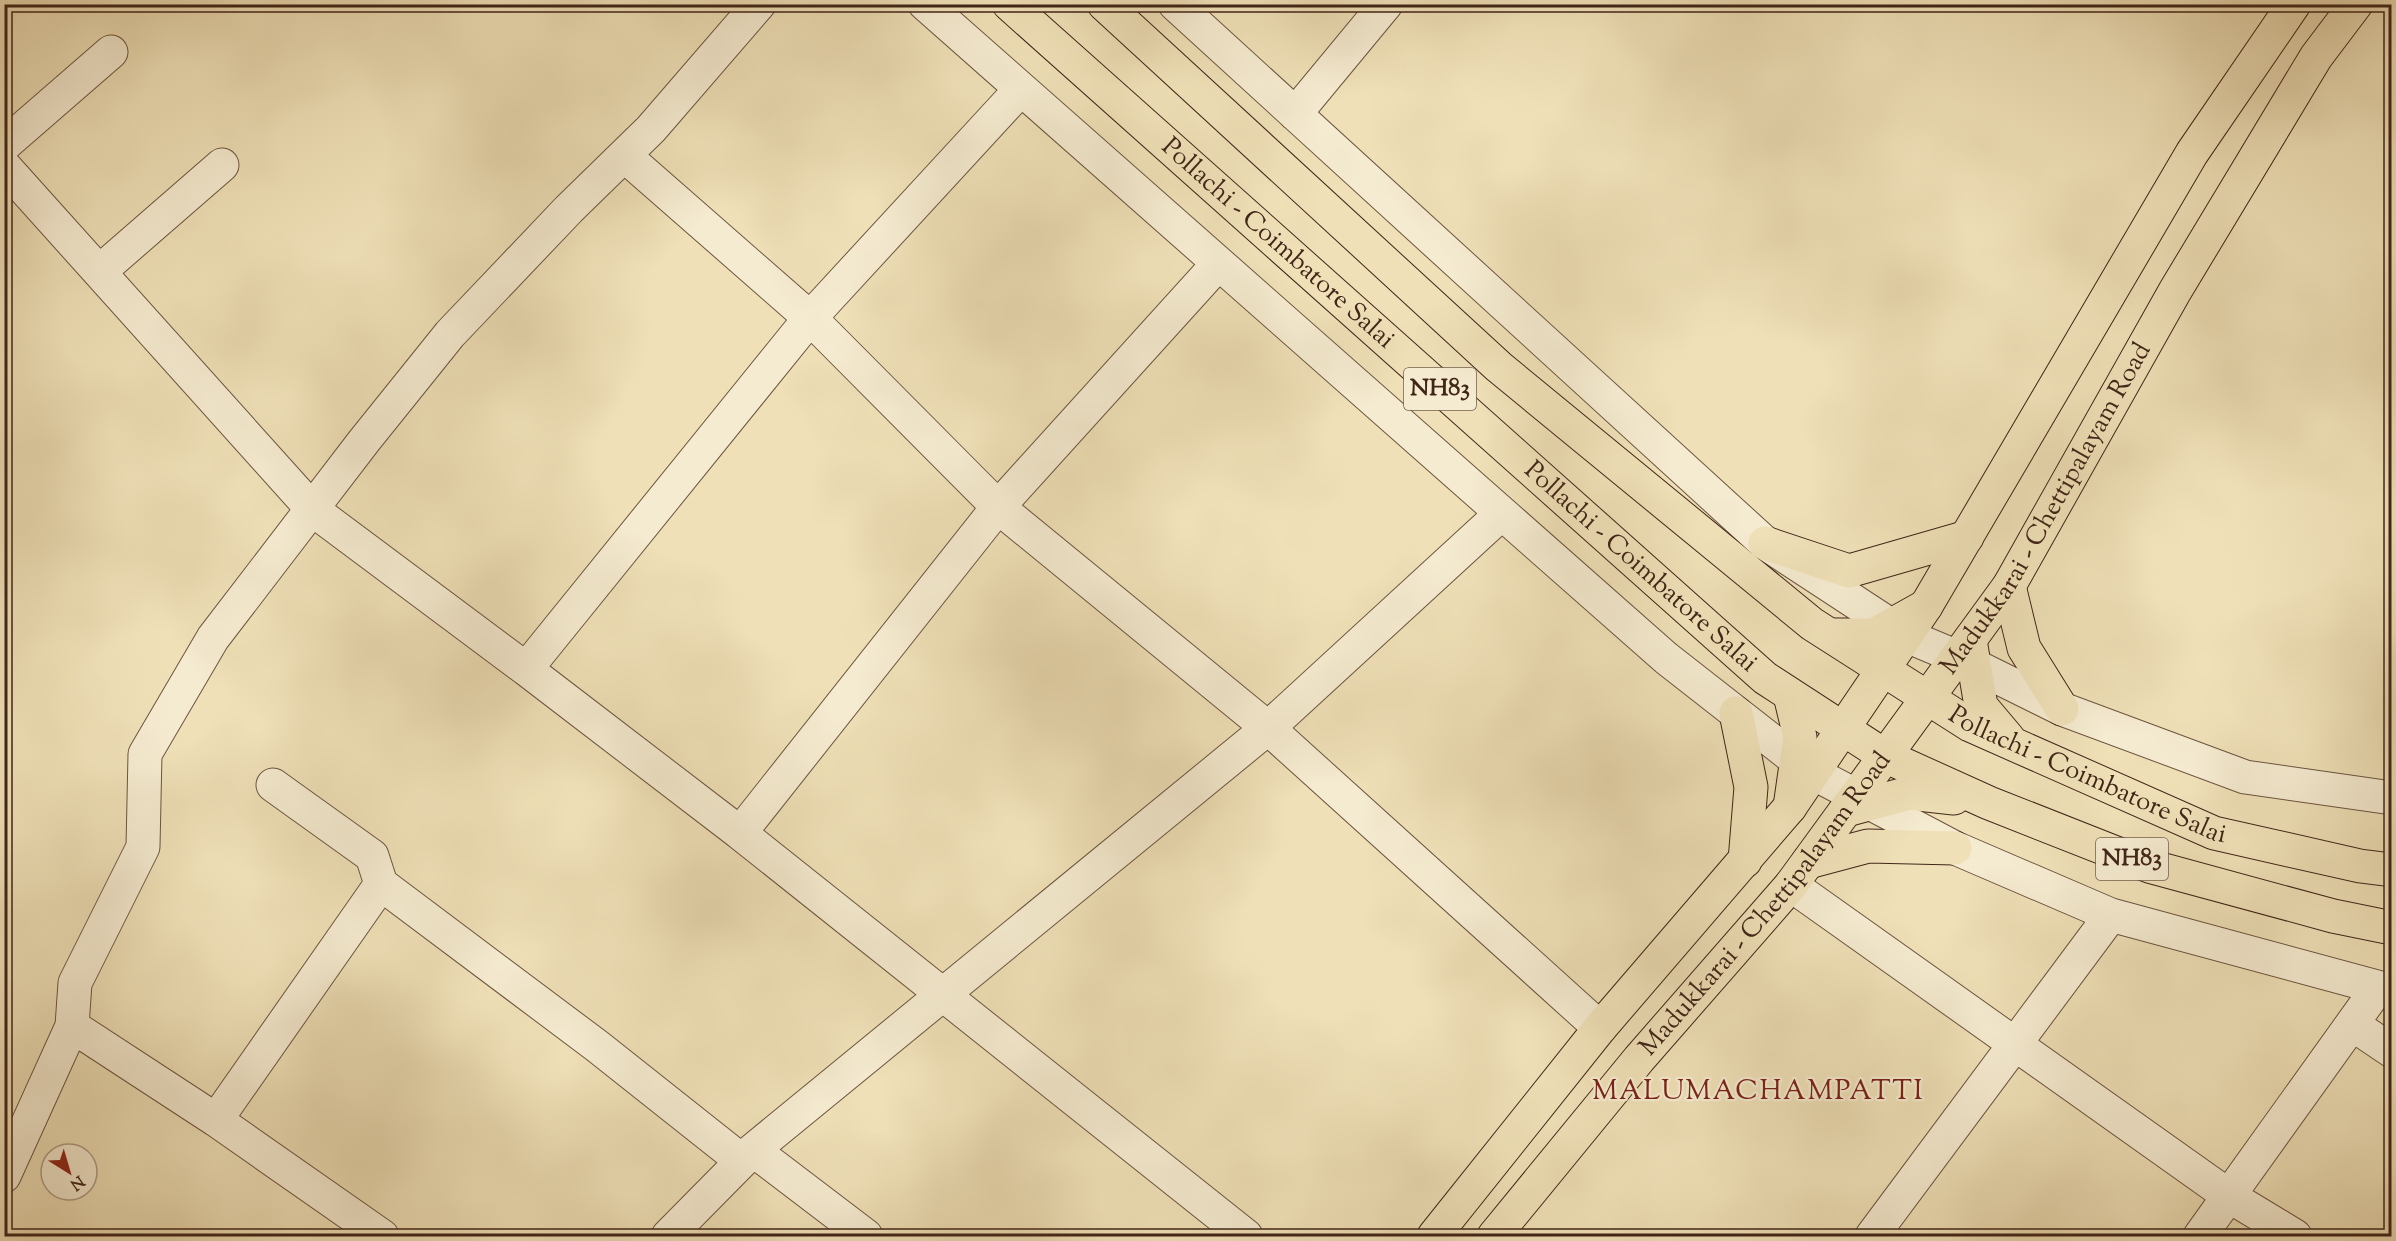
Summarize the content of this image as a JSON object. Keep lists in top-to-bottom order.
{
  "streets": {
    "main road": ["Pollachi - Coimbatore Salai", "NH83", "Madukkarai - Chettipalayam Road"]
  },
  "crossings": [
    ["Pollachi - Coimbatore Salai", "Madukkarai - Chettipalayam Road"]
  ],
  "districts": ["MALUMACHAMPATTI"],
  "north": "bottom right"
}
